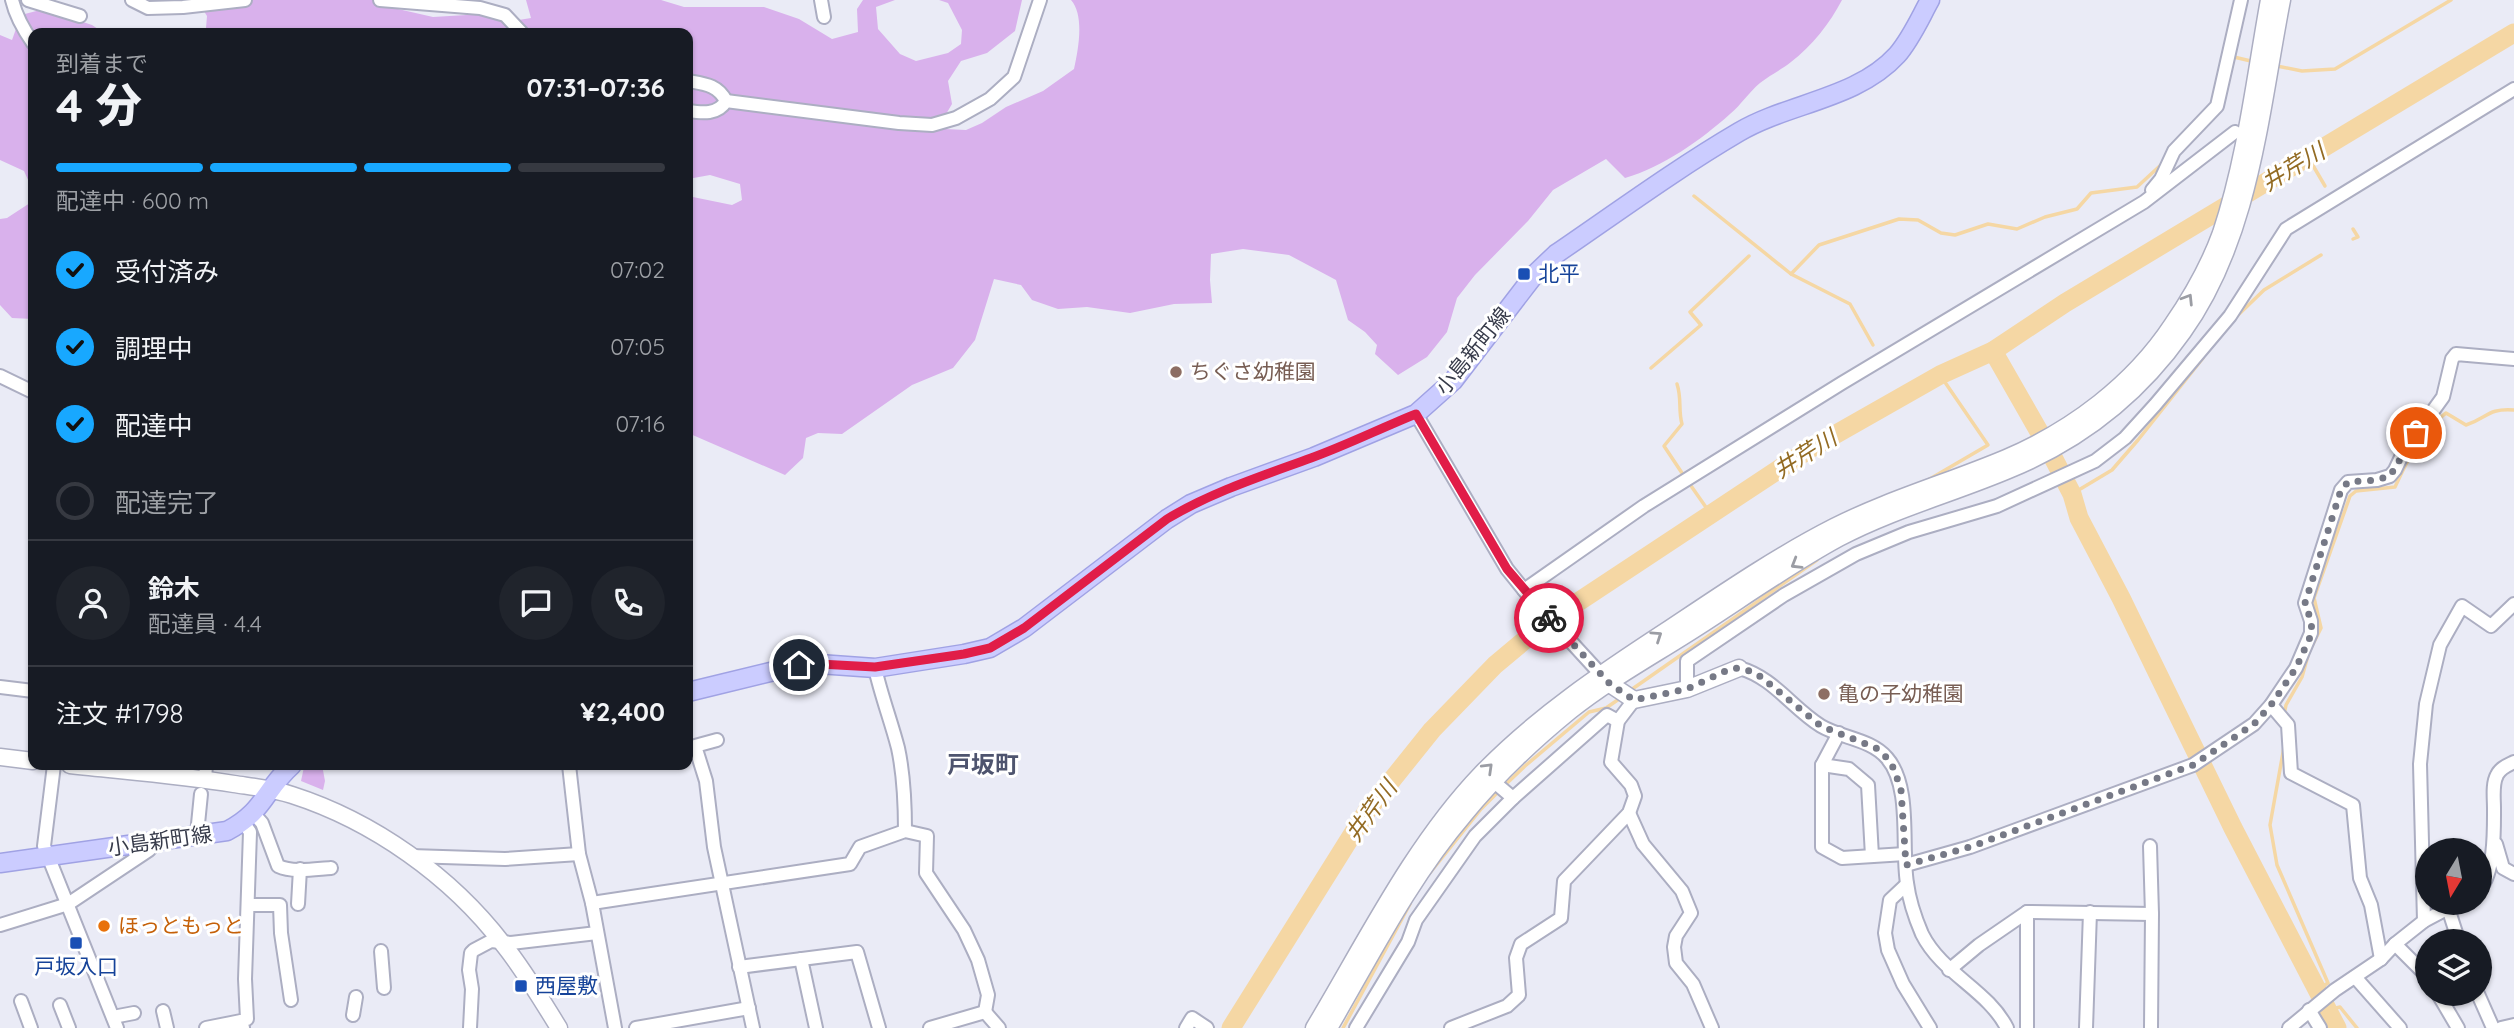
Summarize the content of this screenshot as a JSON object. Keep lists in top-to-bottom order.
{
  "streets": {
    "main road": ["小島新町線"]
  },
  "districts": ["戸坂町"],
  "water": ["井芹川"],
  "places": {
    "transit": ["北平", "戸坂入口", "西屋敷"],
    "other": ["ちぐさ幼稚園", "亀の子幼稚園", "ほっともっと"]
  },
  "north": "bottom",
  "page": {
    "heading": ["4 分", "到着まで", "07:31–07:36"],
    "panel": [
      "鈴木",
      "配達員 · 4.4",
      "注文 #1798",
      "¥2,400"
    ],
    "bar": "配達中 · 600 m",
    "list": [
      ["受付済み", "07:02"],
      ["調理中", "07:05"],
      ["配達中", "07:16"],
      "配達完了"
    ]
  }
}
